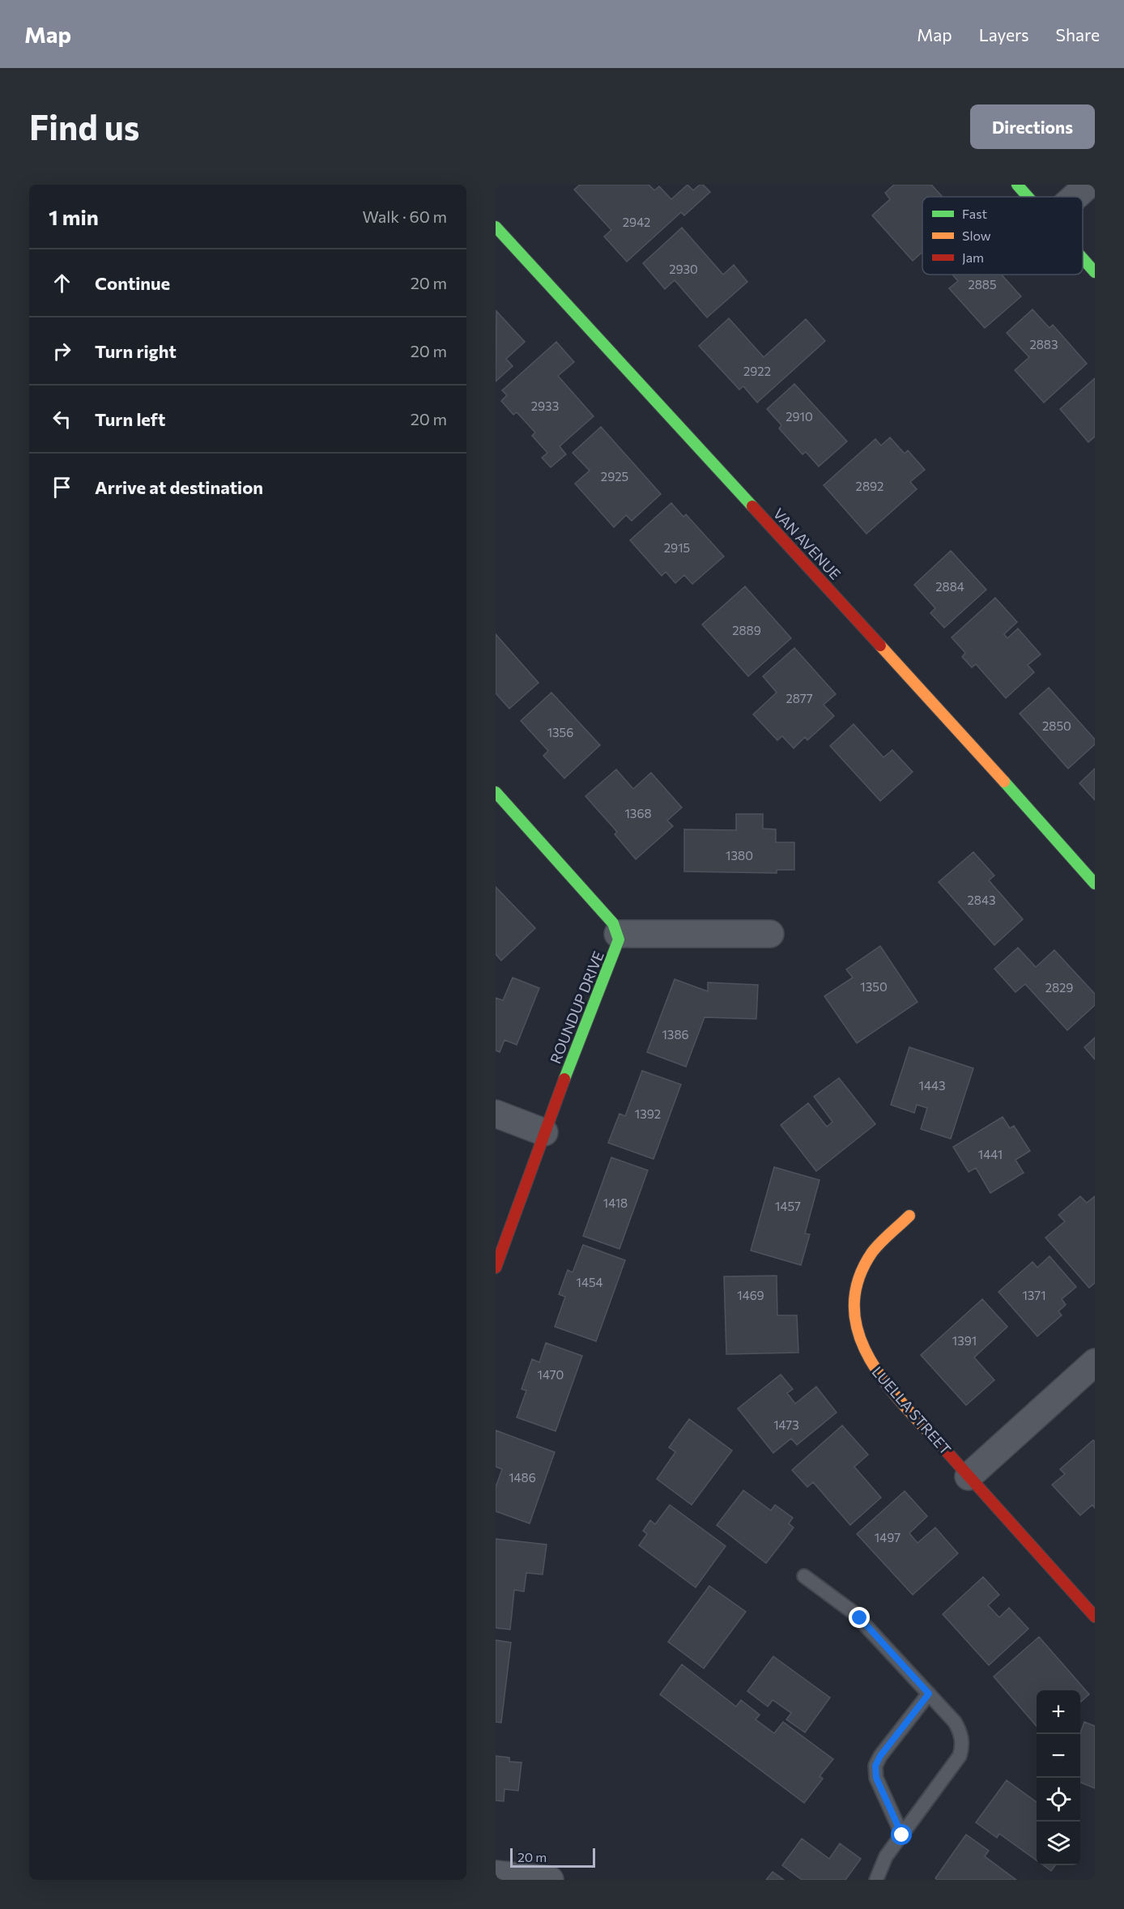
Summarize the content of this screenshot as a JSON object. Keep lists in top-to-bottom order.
{
  "streets": {
    "street": ["VAN AVENUE", "ROUNDUP DRIVE", "LUELLA STREET"]
  },
  "house_numbers": [
    "2942",
    "2930",
    "2885",
    "2883",
    "2922",
    "2933",
    "2910",
    "2925",
    "2892",
    "2915",
    "2884",
    "2889",
    "2877",
    "2850",
    "1356",
    "1368",
    "1380",
    "2843",
    "1350",
    "2829",
    "1386",
    "1443",
    "1392",
    "1441",
    "1418",
    "1457",
    "1454",
    "1469",
    "1371",
    "1391",
    "1470",
    "1473",
    "1486",
    "1497"
  ],
  "legend": ["Fast", "Slow", "Jam"],
  "scale_bar": "20 m",
  "page": {
    "header": "Map",
    "nav": ["Map", "Layers", "Share"],
    "buttons": "Directions",
    "title": "Find us",
    "heading": ["1 min", "Walk · 60 m"],
    "list": [
      ["Continue", "20 m"],
      ["Turn right", "20 m"],
      ["Turn left", "20 m"],
      "Arrive at destination"
    ],
    "map_buttons": ["+", "−"],
    "scale": "20 m"
  }
}
